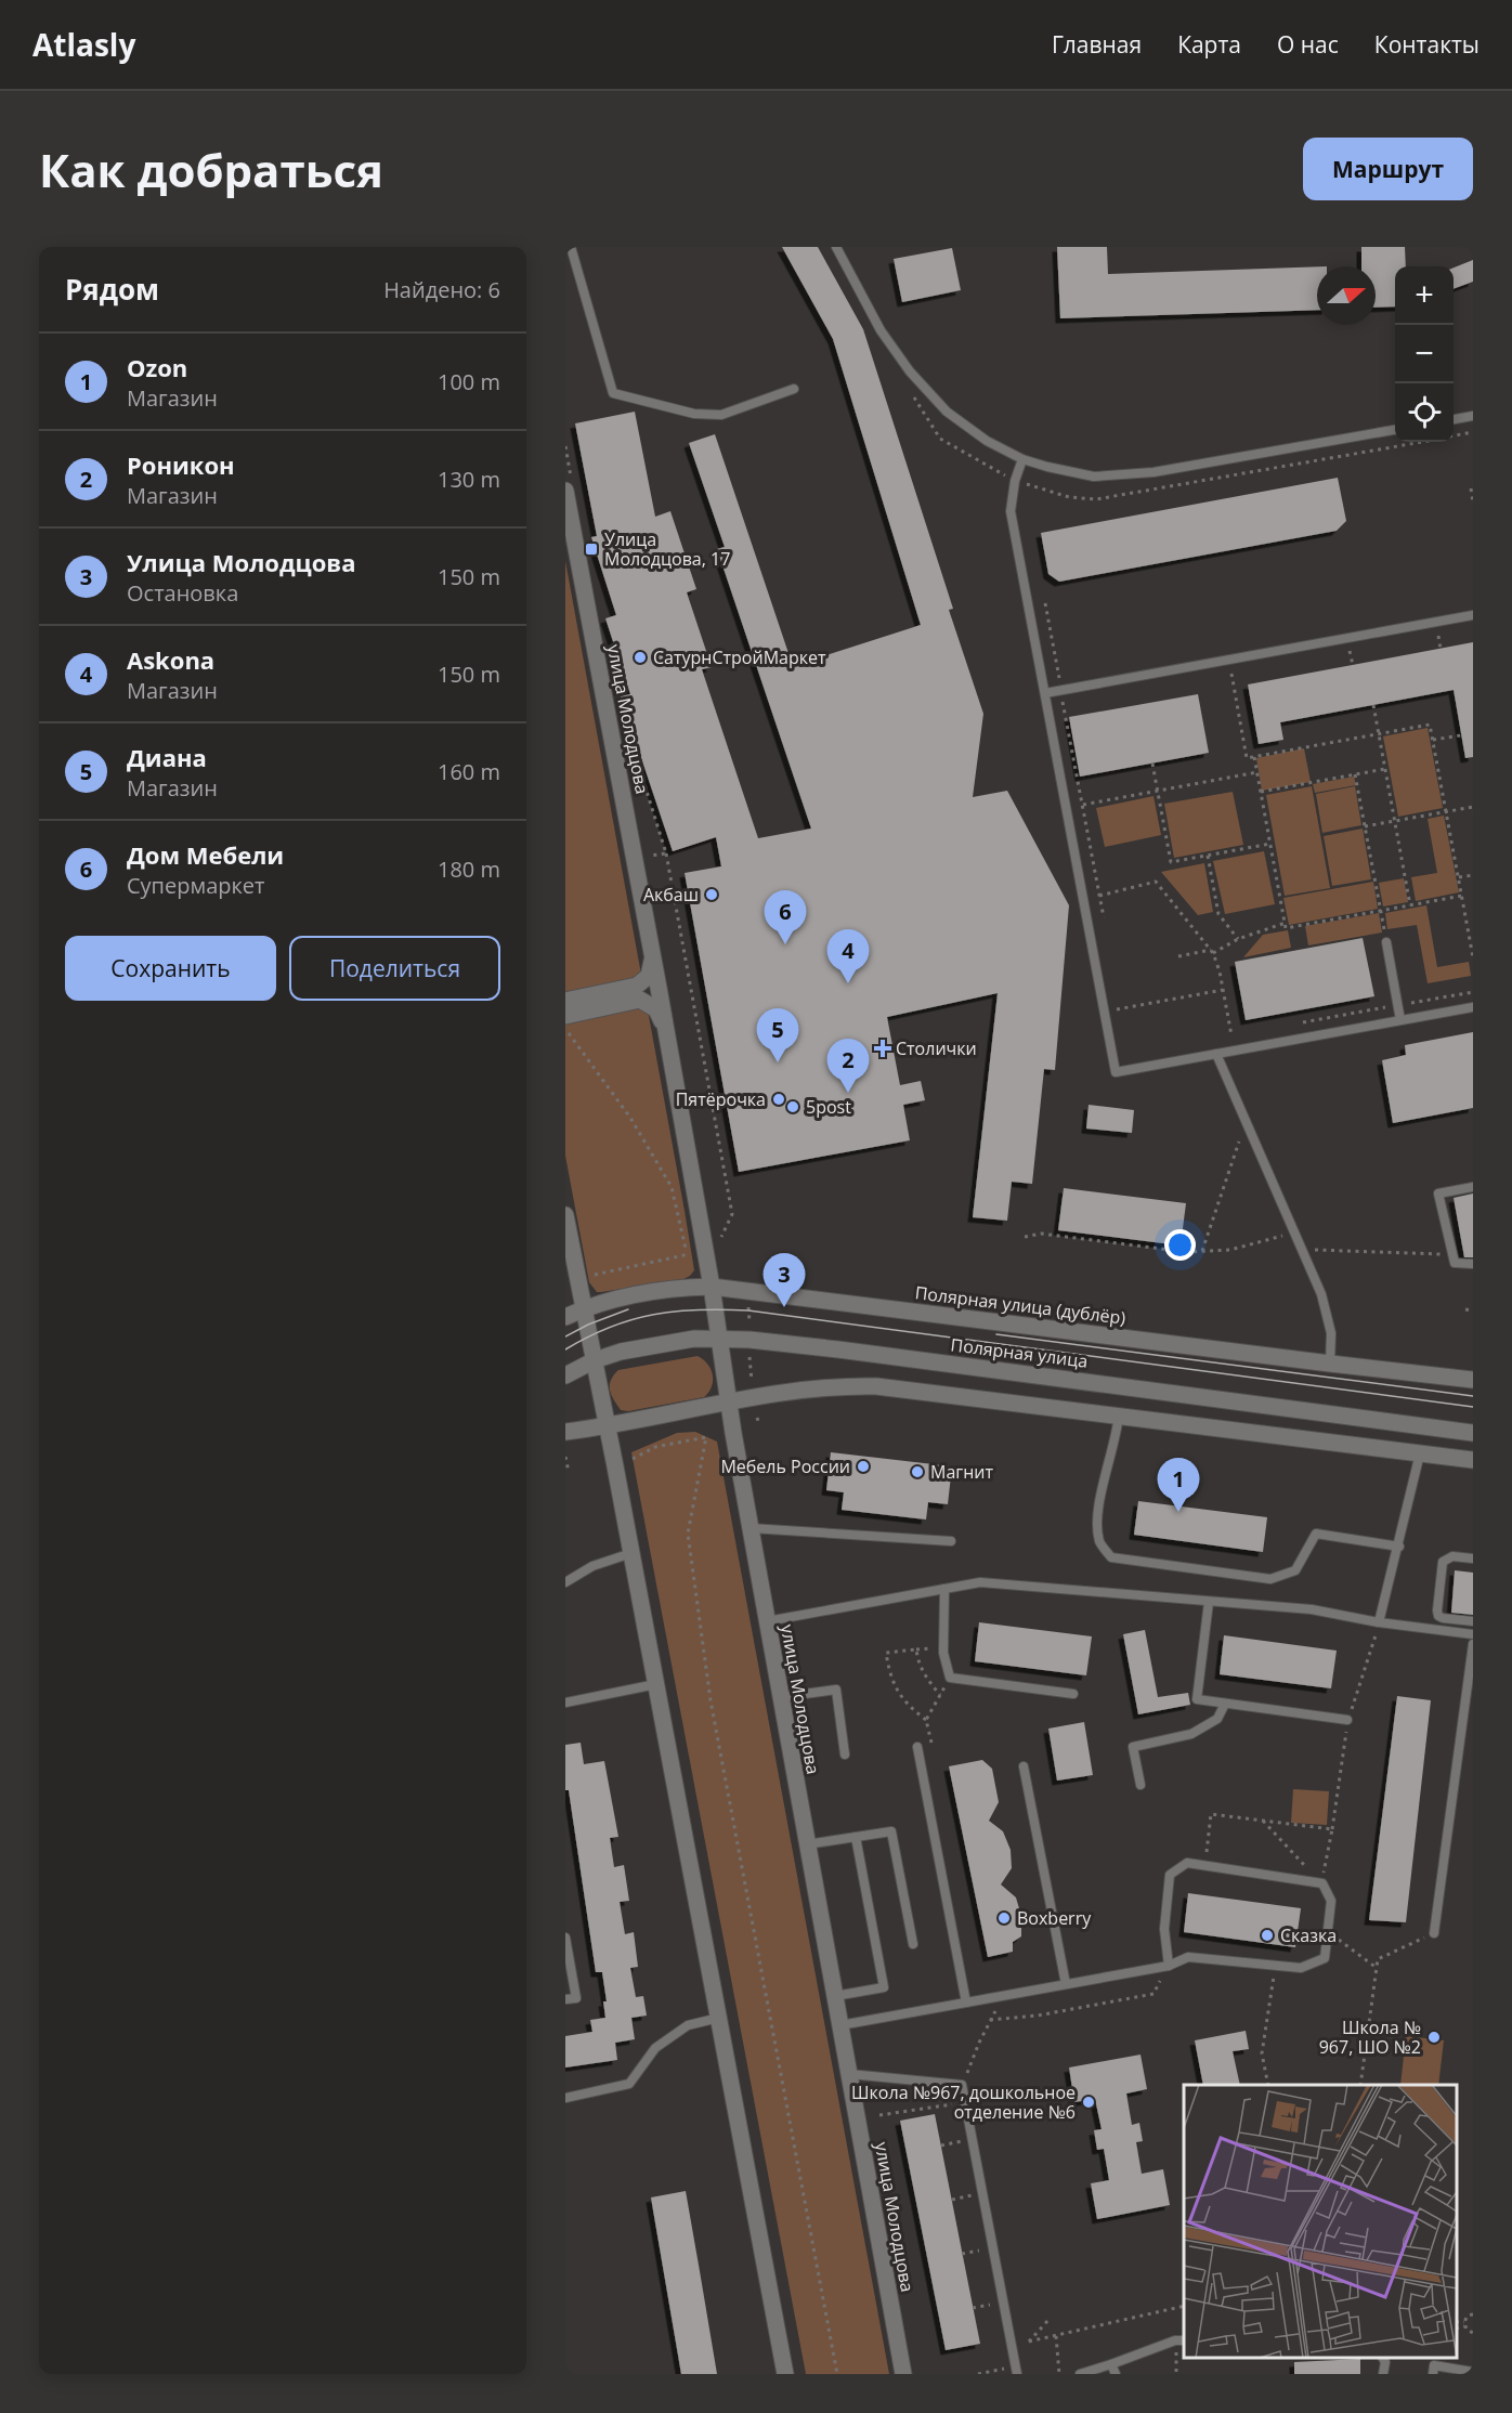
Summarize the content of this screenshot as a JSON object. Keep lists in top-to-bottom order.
{
  "streets": {
    "street": ["улица Молодцова", "Полярная улица (дублёр)", "Полярная улица"]
  },
  "crossings": [
    ["улица Молодцова", "Полярная улица (дублёр)"],
    ["улица Молодцова", "Полярная улица"]
  ],
  "places": {
    "transit": ["Улица Молодцова, 17"],
    "other": [
      "СатурнСтройМаркет",
      "Акбаш",
      "Пятёрочка",
      "5post",
      "Мебель России",
      "Магнит",
      "Boxberry",
      "Сказка",
      "Школа № 967, ШО №2",
      "Школа №967, дошкольное отделение №6"
    ],
    "health": ["Столички"]
  },
  "north": "right",
  "page": {
    "header": "Atlasly",
    "nav": [
      "Главная",
      "Карта",
      "О нас",
      "Контакты"
    ],
    "buttons": [
      "Маршрут",
      ["Сохранить", "Поделиться"]
    ],
    "title": "Как добраться",
    "heading": ["Рядом", "Найдено: 6"],
    "map_buttons": ["+", "−"],
    "list": [
      {
        "mark": "1",
        "name": "Ozon",
        "note": "Магазин",
        "value": "100 m"
      },
      {
        "mark": "2",
        "name": "Роникон",
        "note": "Магазин",
        "value": "130 m"
      },
      {
        "mark": "3",
        "name": "Улица Молодцова",
        "note": "Остановка",
        "value": "150 m"
      },
      {
        "mark": "4",
        "name": "Askona",
        "note": "Магазин",
        "value": "150 m"
      },
      {
        "mark": "5",
        "name": "Диана",
        "note": "Магазин",
        "value": "160 m"
      },
      {
        "mark": "6",
        "name": "Дом Мебели",
        "note": "Супермаркет",
        "value": "180 m"
      }
    ],
    "pins": [
      "6",
      "4",
      "5",
      "2",
      "3",
      "1"
    ]
  }
}
